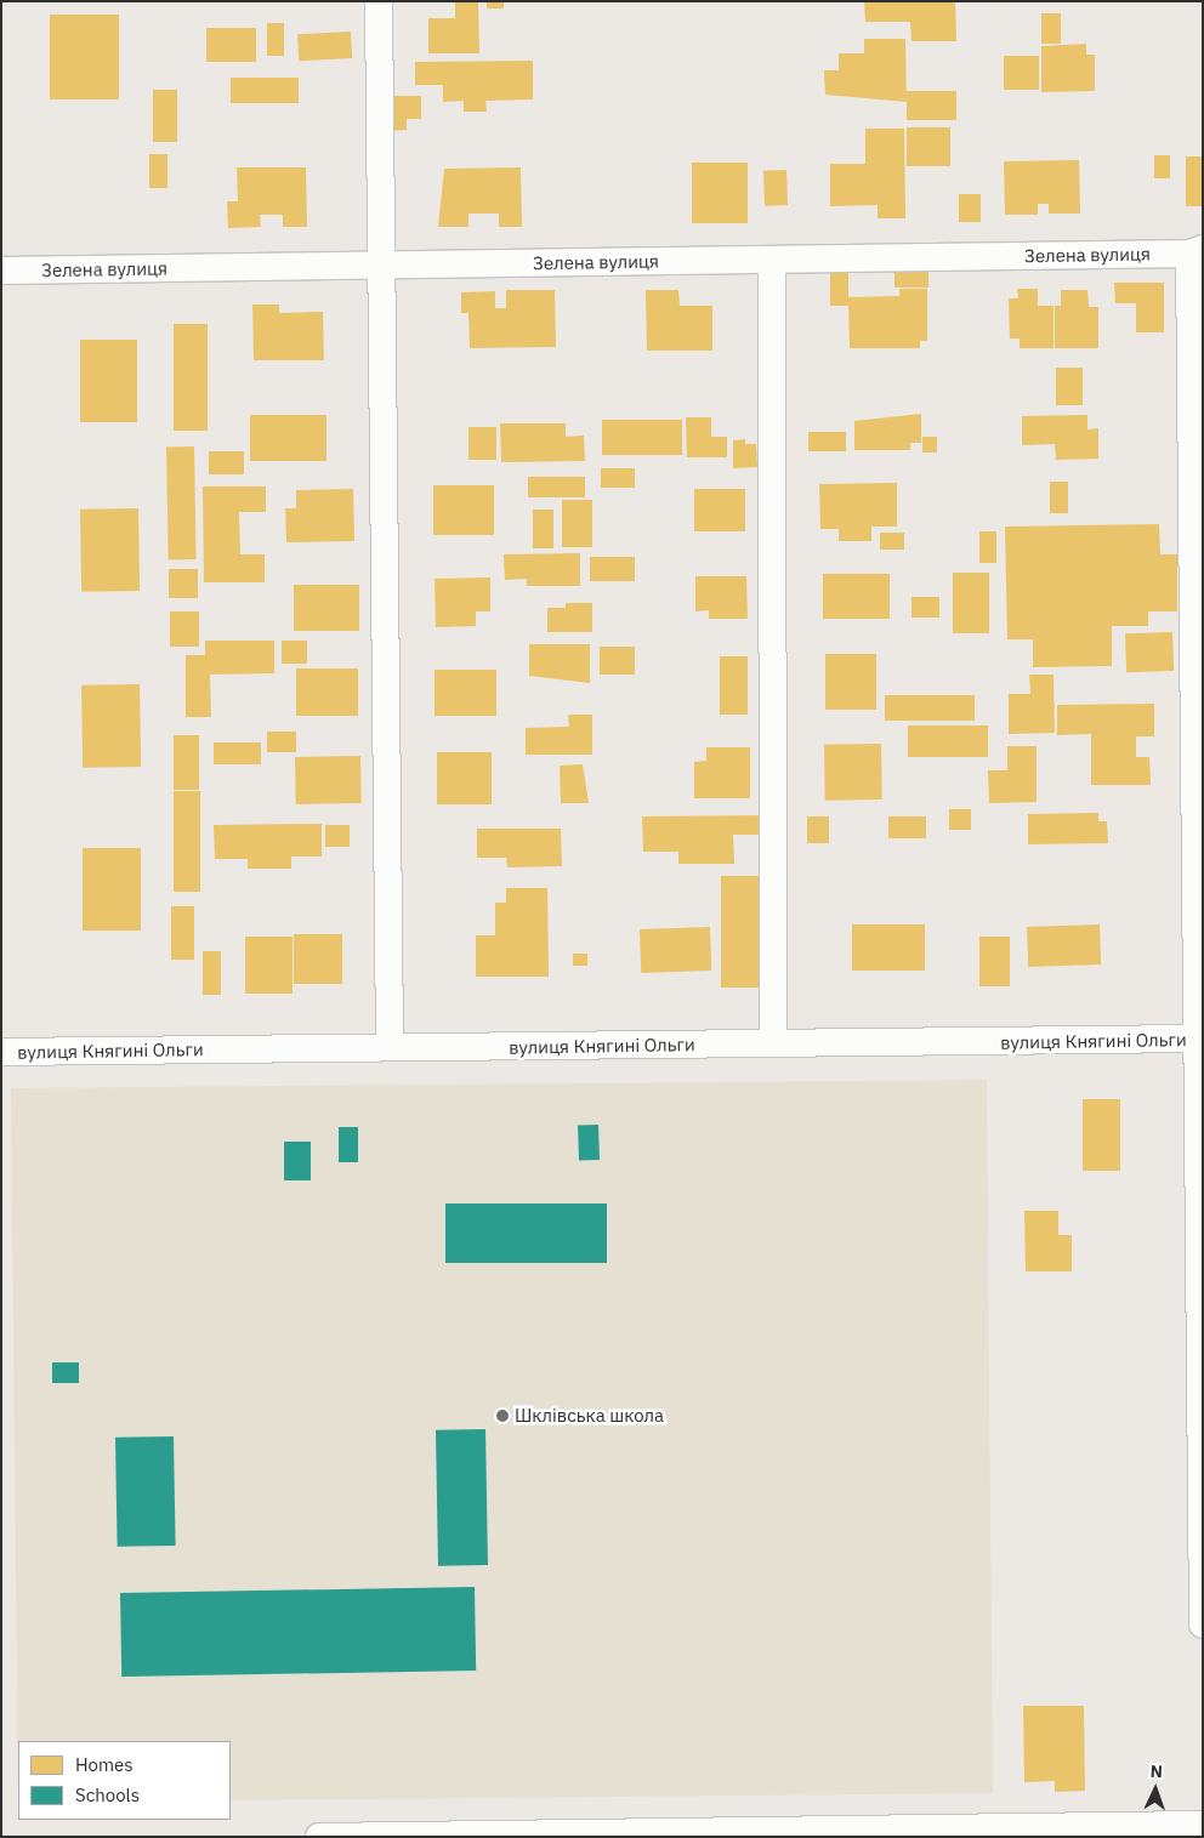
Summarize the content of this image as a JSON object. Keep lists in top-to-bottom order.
{
  "streets": {
    "street": ["Зелена вулиця", "вулиця Княгині Ольги"]
  },
  "places": ["Шклівська школа"],
  "legend": ["Homes", "Schools"],
  "north": "top"
}
